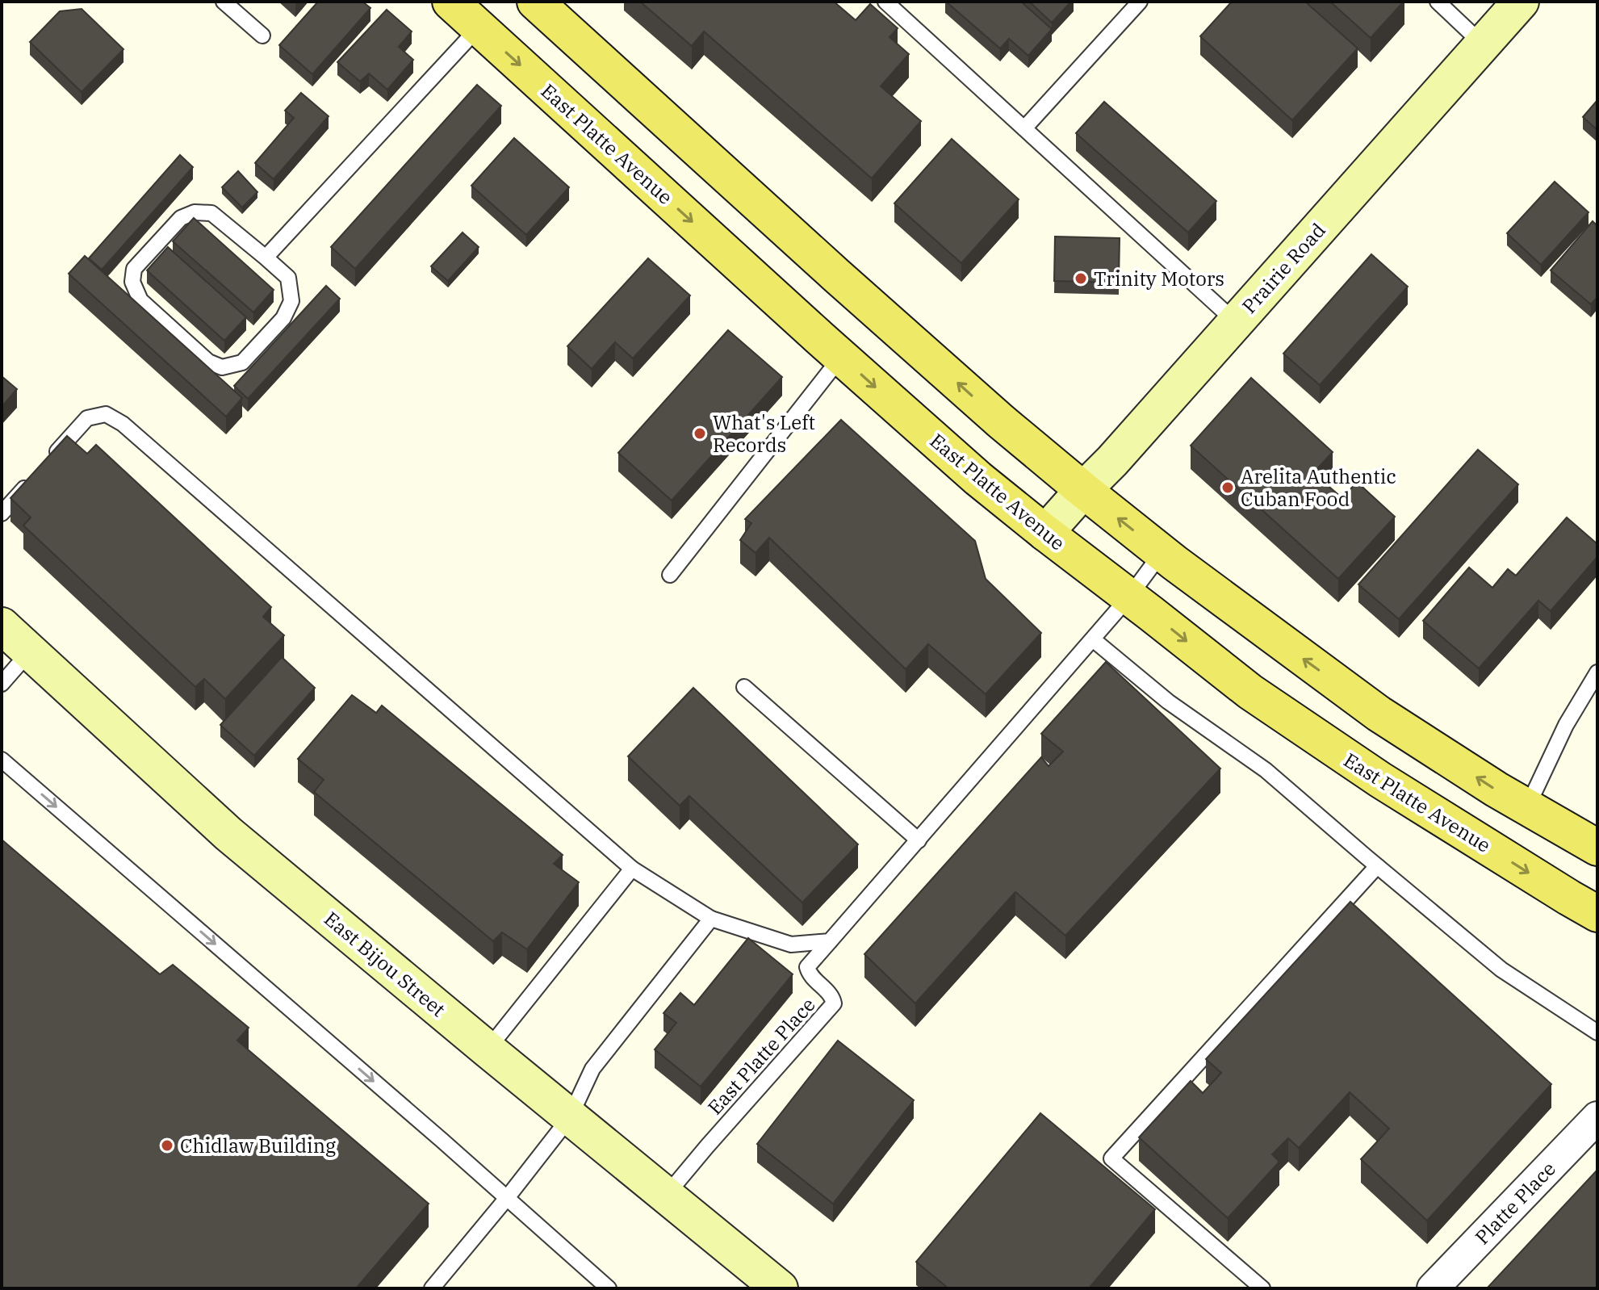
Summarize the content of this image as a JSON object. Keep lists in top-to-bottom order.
{
  "streets": {
    "main road": ["East Platte Avenue"],
    "street": ["Prairie Road", "East Bijou Street", "Platte Place"],
    "lane": ["East Platte Place"]
  },
  "crossings": [
    ["East Platte Avenue", "Prairie Road"],
    ["East Bijou Street", "East Platte Place"]
  ],
  "places": [
    "Trinity Motors",
    "What's Left Records",
    "Arelita Authentic Cuban Food",
    "Chidlaw Building"
  ]
}
